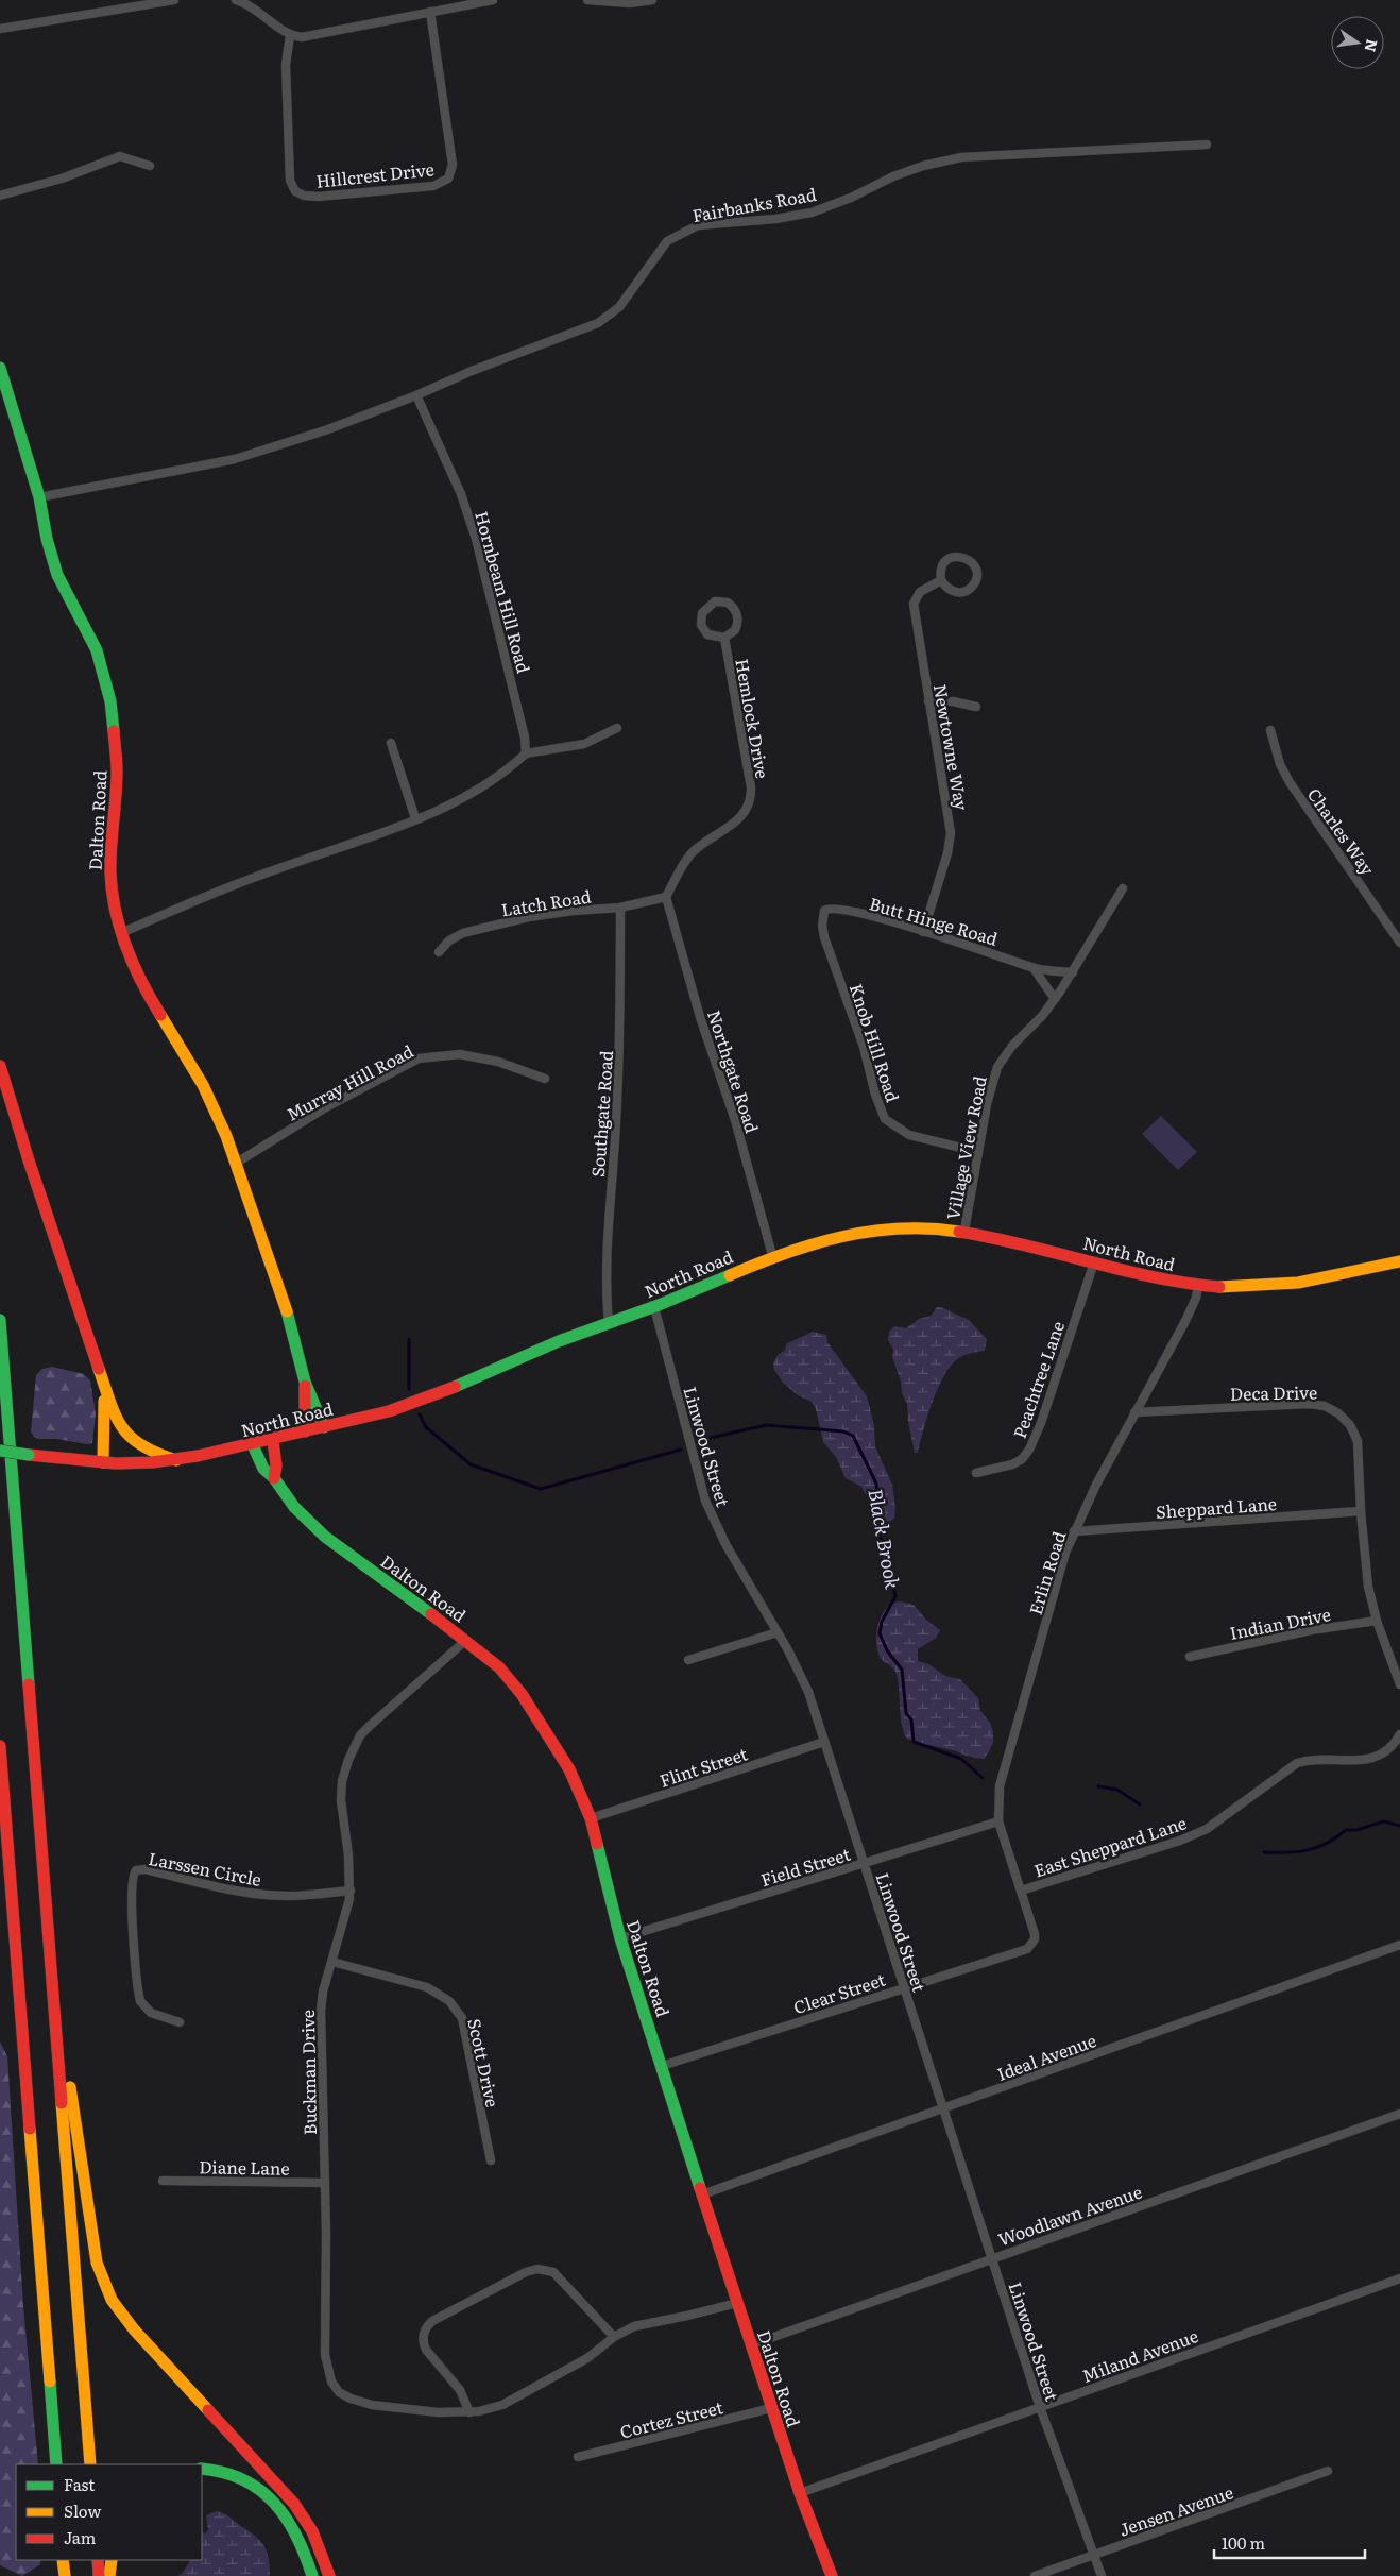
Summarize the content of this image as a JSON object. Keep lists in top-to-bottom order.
{
  "streets": {
    "main road": ["Dalton Road", "North Road"],
    "street": [
      "Hillcrest Drive",
      "Fairbanks Road",
      "Hornbeam Hill Road",
      "Hemlock Drive",
      "Newtowne Way",
      "Charles Way",
      "Latch Road",
      "Butt Hinge Road",
      "Knob Hill Road",
      "Northgate Road",
      "Murray Hill Road",
      "Southgate Road",
      "Village View Road",
      "Peachtree Lane",
      "Deca Drive",
      "Linwood Street",
      "Sheppard Lane",
      "Erlin Road",
      "Indian Drive",
      "Flint Street",
      "East Sheppard Lane",
      "Field Street",
      "Larssen Circle",
      "Clear Street",
      "Ideal Avenue",
      "Scott Drive",
      "Buckman Drive",
      "Diane Lane",
      "Woodlawn Avenue",
      "Miland Avenue",
      "Cortez Street",
      "Jensen Avenue"
    ]
  },
  "crossings": [
    ["Fairbanks Road", "Hornbeam Hill Road"],
    ["Hemlock Drive", "Latch Road"],
    ["Hemlock Drive", "Northgate Road"],
    ["Newtowne Way", "Butt Hinge Road"],
    ["Dalton Road", "Murray Hill Road"],
    ["Dalton Road", "North Road"],
    ["Dalton Road", "Flint Street"],
    ["Dalton Road", "Field Street"],
    ["Dalton Road", "Clear Street"],
    ["Dalton Road", "Ideal Avenue"],
    ["Dalton Road", "Buckman Drive"],
    ["Dalton Road", "Woodlawn Avenue"],
    ["Dalton Road", "Miland Avenue"],
    ["Dalton Road", "Cortez Street"],
    ["Latch Road", "Northgate Road"],
    ["Latch Road", "Southgate Road"],
    ["Butt Hinge Road", "Knob Hill Road"],
    ["Butt Hinge Road", "Village View Road"],
    ["Knob Hill Road", "Village View Road"],
    ["Northgate Road", "North Road"],
    ["Southgate Road", "North Road"],
    ["Village View Road", "North Road"],
    ["North Road", "Peachtree Lane"],
    ["North Road", "Linwood Street"],
    ["North Road", "Erlin Road"],
    ["Deca Drive", "Sheppard Lane"],
    ["Deca Drive", "Erlin Road"],
    ["Linwood Street", "Flint Street"],
    ["Linwood Street", "Field Street"],
    ["Linwood Street", "Clear Street"],
    ["Linwood Street", "Ideal Avenue"],
    ["Linwood Street", "Woodlawn Avenue"],
    ["Linwood Street", "Miland Avenue"],
    ["Linwood Street", "Jensen Avenue"],
    ["Sheppard Lane", "Erlin Road"],
    ["Erlin Road", "East Sheppard Lane"],
    ["Erlin Road", "Field Street"],
    ["Erlin Road", "Clear Street"],
    ["East Sheppard Lane", "Clear Street"],
    ["Larssen Circle", "Buckman Drive"],
    ["Scott Drive", "Buckman Drive"],
    ["Buckman Drive", "Diane Lane"]
  ],
  "water": ["Black Brook"],
  "legend": ["Fast", "Slow", "Jam"],
  "scale_bar": "100 m",
  "north": "right"
}
